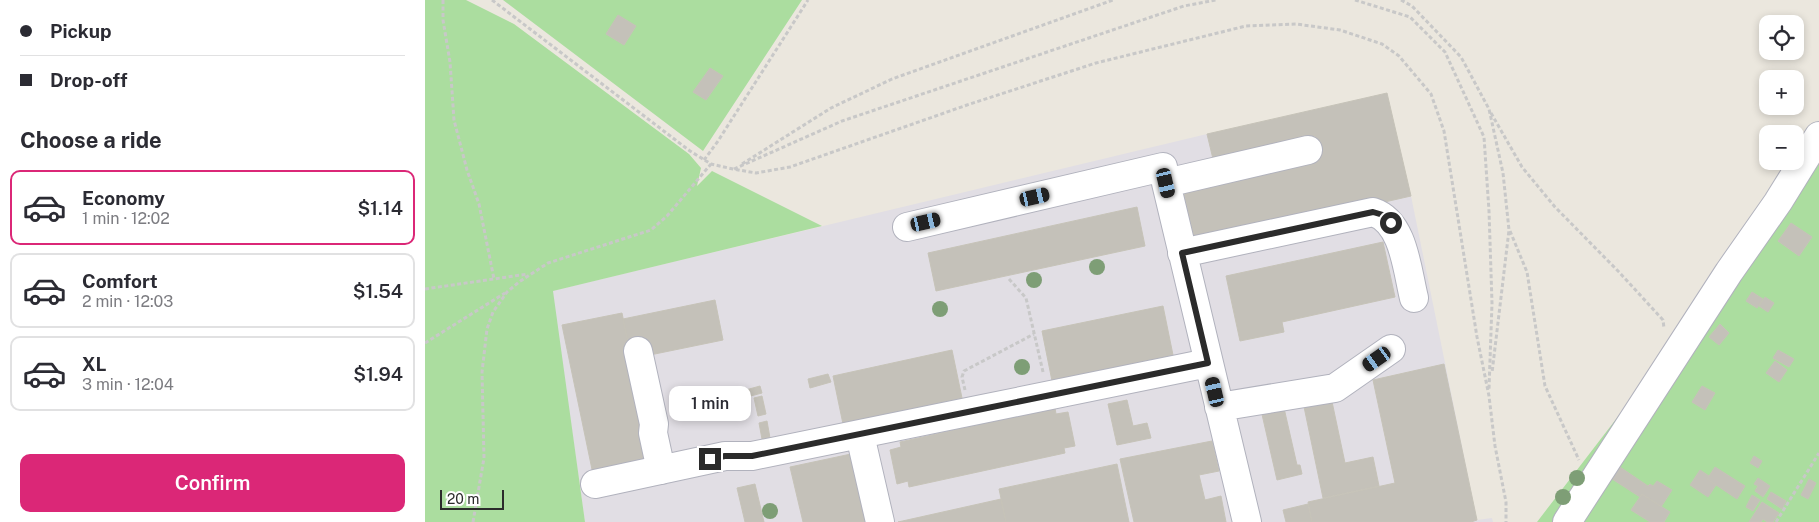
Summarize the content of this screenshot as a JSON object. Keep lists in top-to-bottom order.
{
  "scale_bar": "20 m",
  "page": {
    "banner": ["Pickup", "Drop-off"],
    "map_buttons": ["+", "−"],
    "heading": "Choose a ride",
    "list": [
      {
        "name": "Economy",
        "note": "1 min · 12:02",
        "value": "$1.14"
      },
      {
        "name": "Comfort",
        "note": "2 min · 12:03",
        "value": "$1.54"
      },
      {
        "name": "XL",
        "note": "3 min · 12:04",
        "value": "$1.94"
      }
    ],
    "bubble": "1 min",
    "buttons": "Confirm",
    "scale": "20 m"
  }
}
